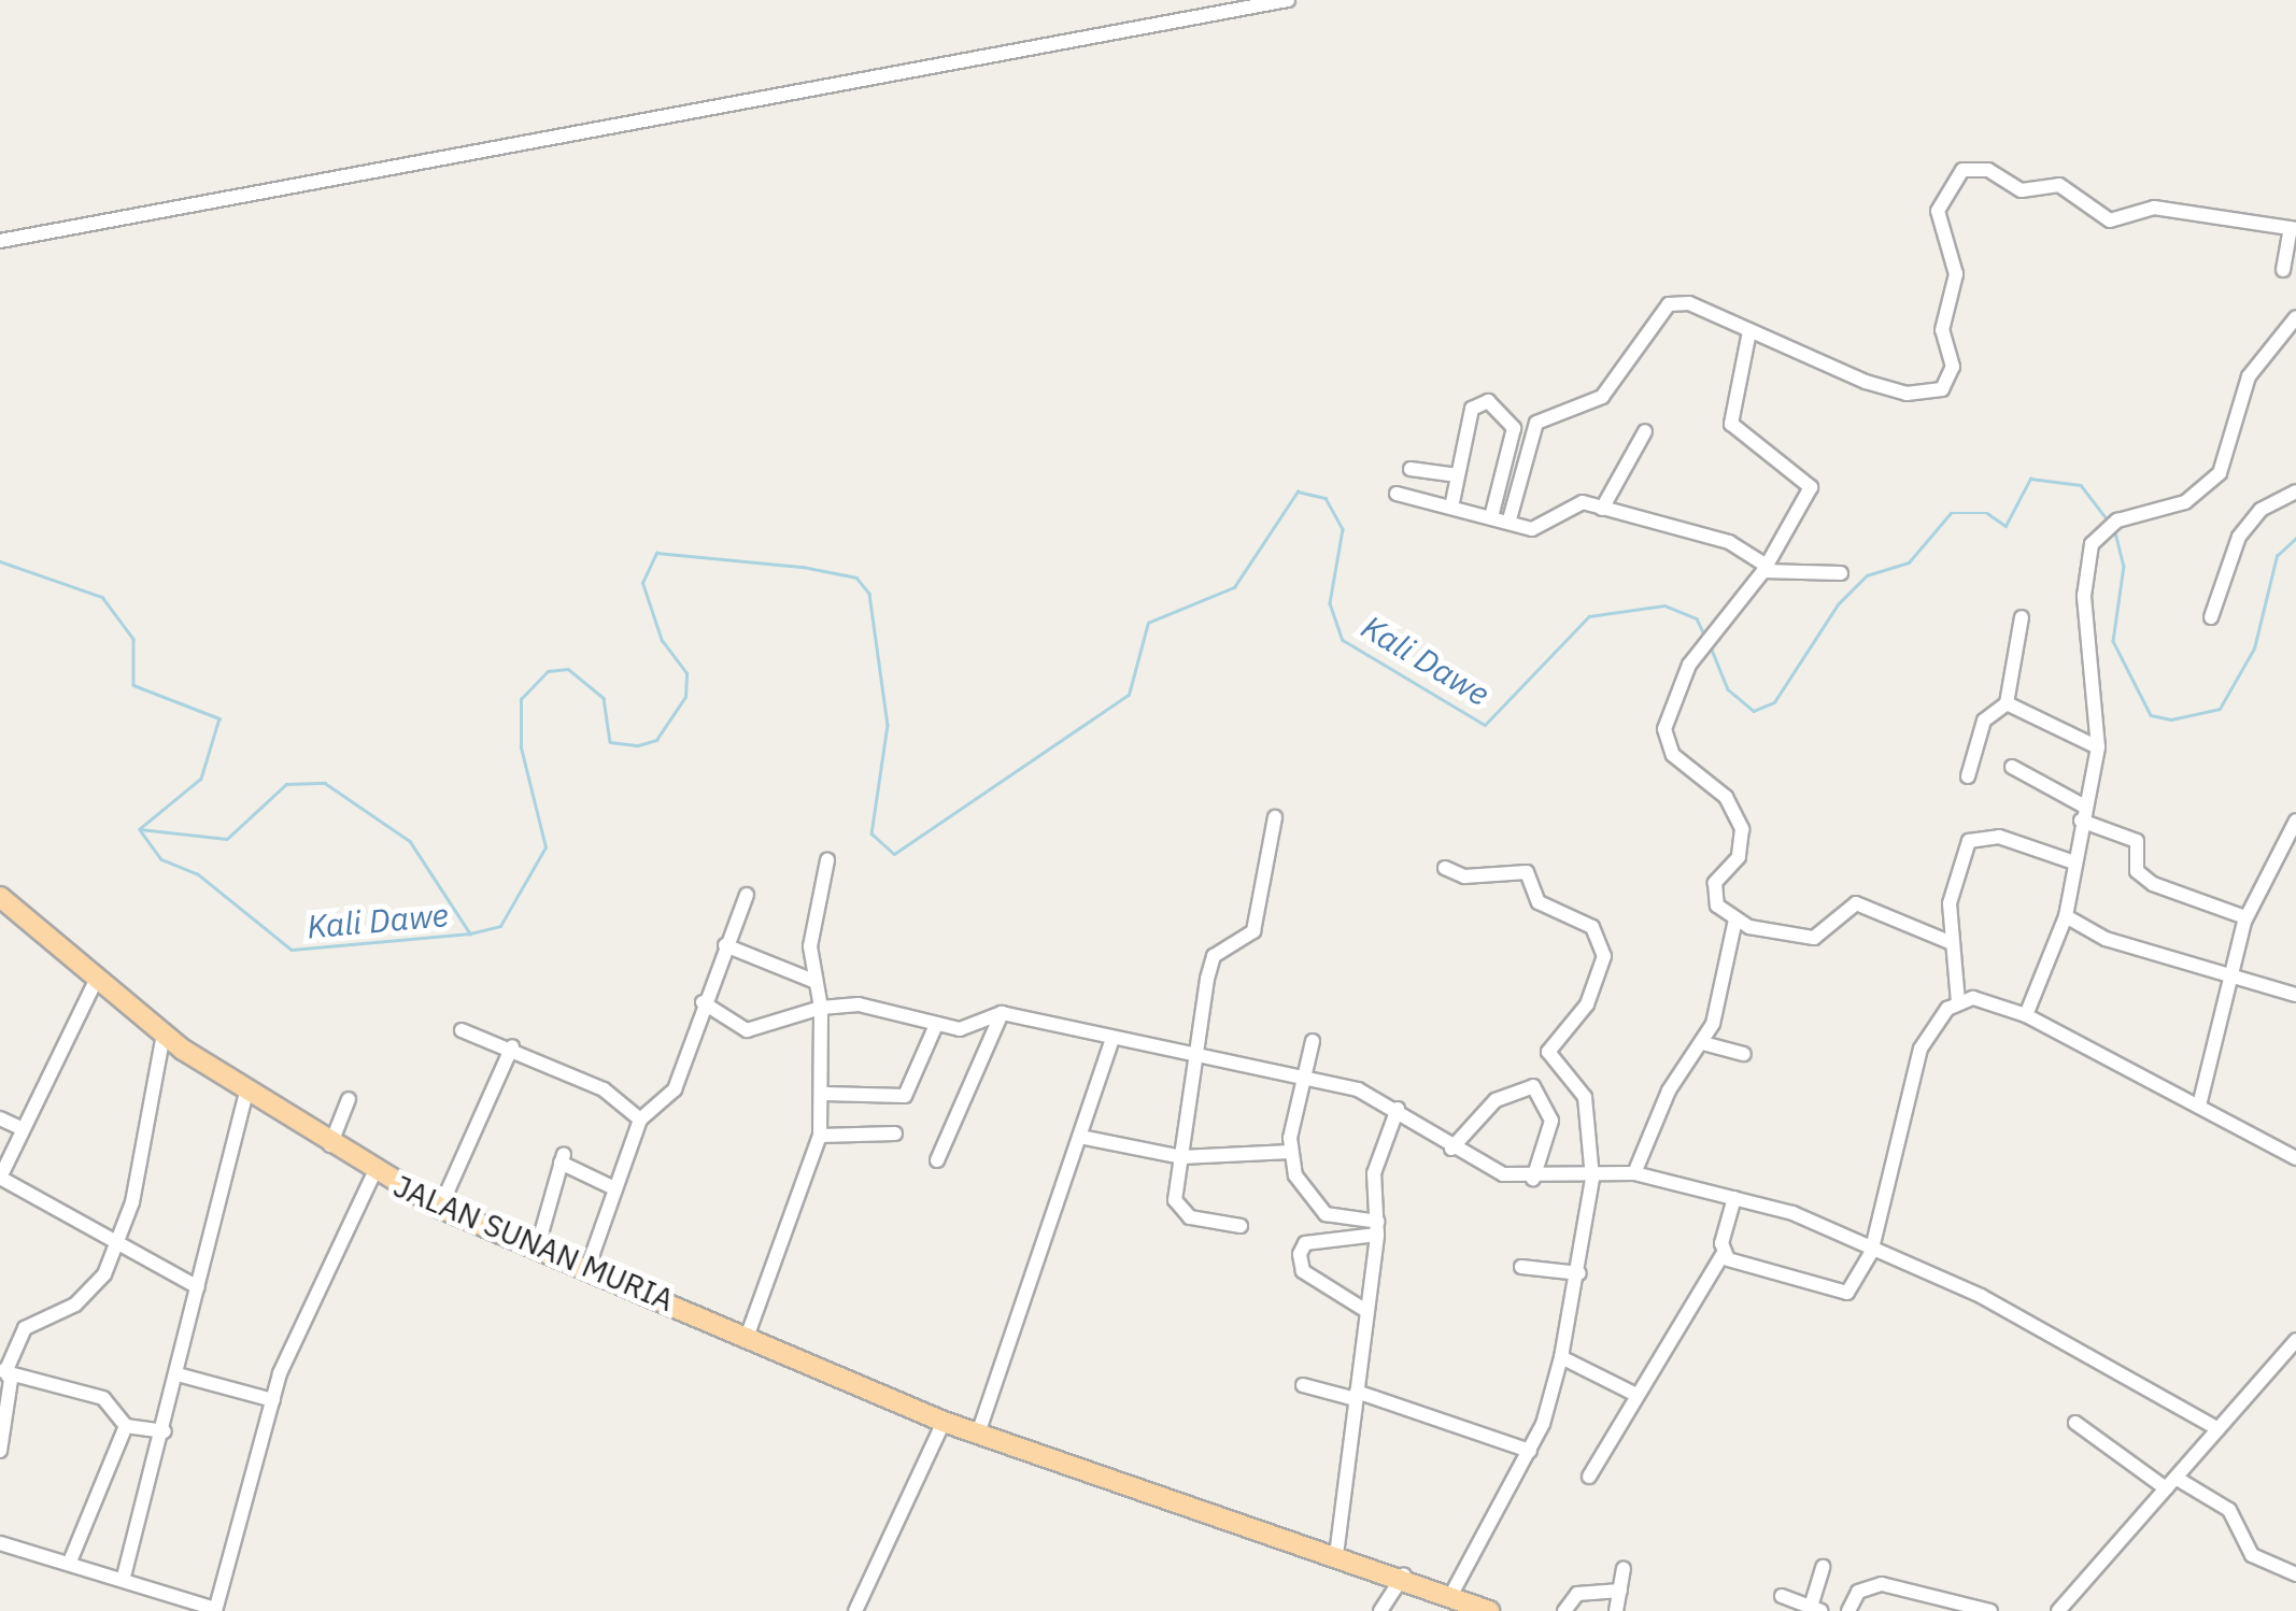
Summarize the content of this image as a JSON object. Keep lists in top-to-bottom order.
{
  "streets": {
    "main road": ["JALAN SUNAN MURIA"]
  },
  "water": ["Kali Dawe"]
}
